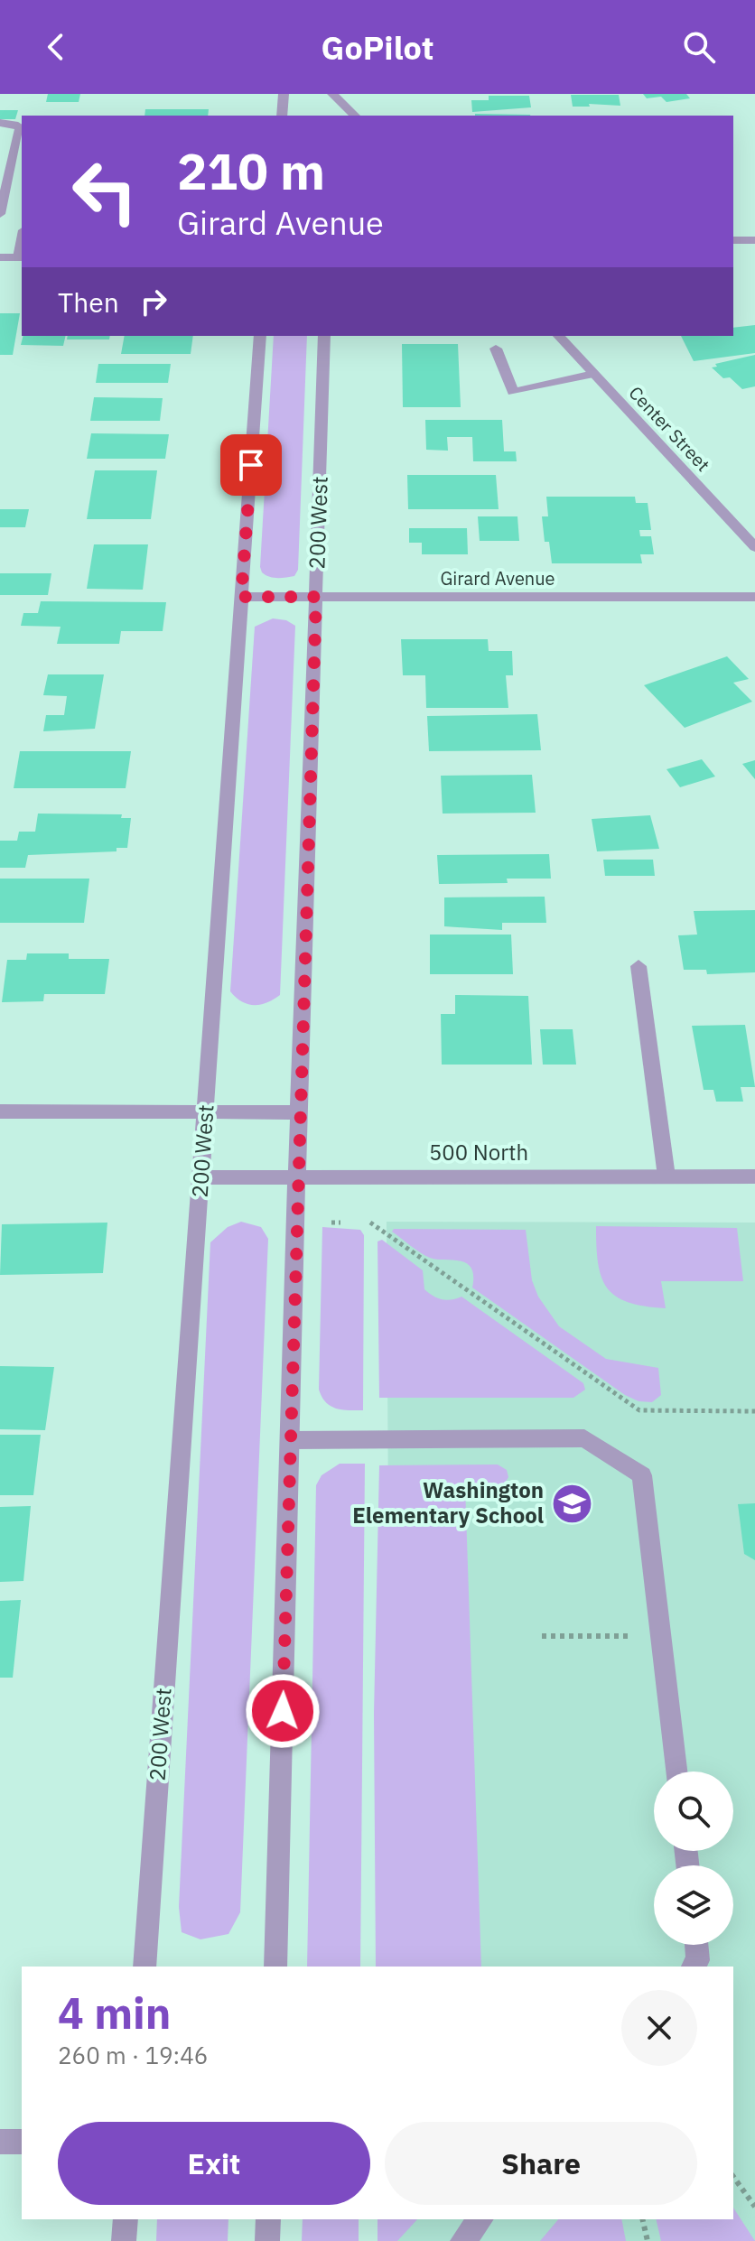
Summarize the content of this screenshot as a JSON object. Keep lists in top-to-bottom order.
{
  "streets": {
    "street": [
      "Center Street",
      "200 West",
      "Girard Avenue",
      "500 North"
    ]
  },
  "crossings": [
    ["200 West", "Girard Avenue"],
    ["200 West", "500 North"]
  ],
  "places": {
    "school or university": ["Washington Elementary School"]
  },
  "page": {
    "header": "GoPilot",
    "turn": ["210 m", "Girard Avenue"],
    "then": "Then",
    "heading": ["4 min", "260 m · 19:46"],
    "buttons": ["Exit", "Share"]
  }
}
